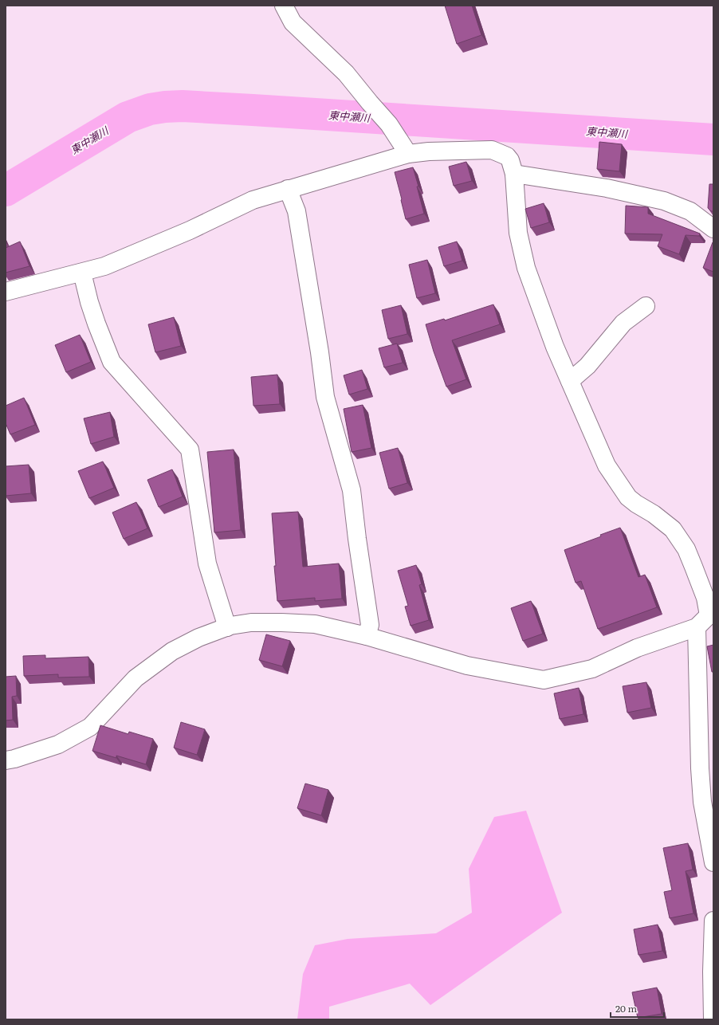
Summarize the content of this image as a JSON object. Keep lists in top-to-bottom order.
{
  "water": ["東中瀬川"],
  "scale_bar": "20 m"
}
